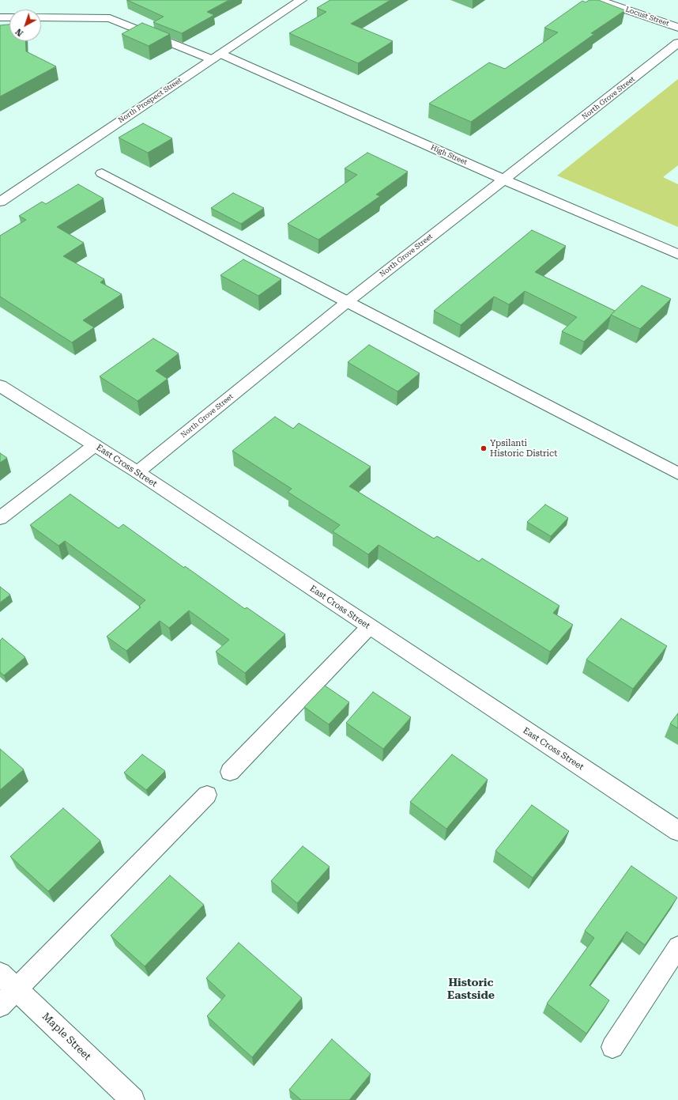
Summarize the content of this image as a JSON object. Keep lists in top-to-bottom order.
{
  "streets": {
    "street": [
      "Locust Street",
      "North Grove Street",
      "North Prospect Street",
      "High Street",
      "East Cross Street",
      "Maple Street"
    ]
  },
  "crossings": [
    ["North Grove Street", "High Street"],
    ["North Grove Street", "East Cross Street"],
    ["North Prospect Street", "High Street"]
  ],
  "districts": ["Historic Eastside"],
  "places": ["Ypsilanti Historic District"],
  "north": "bottom left"
}
